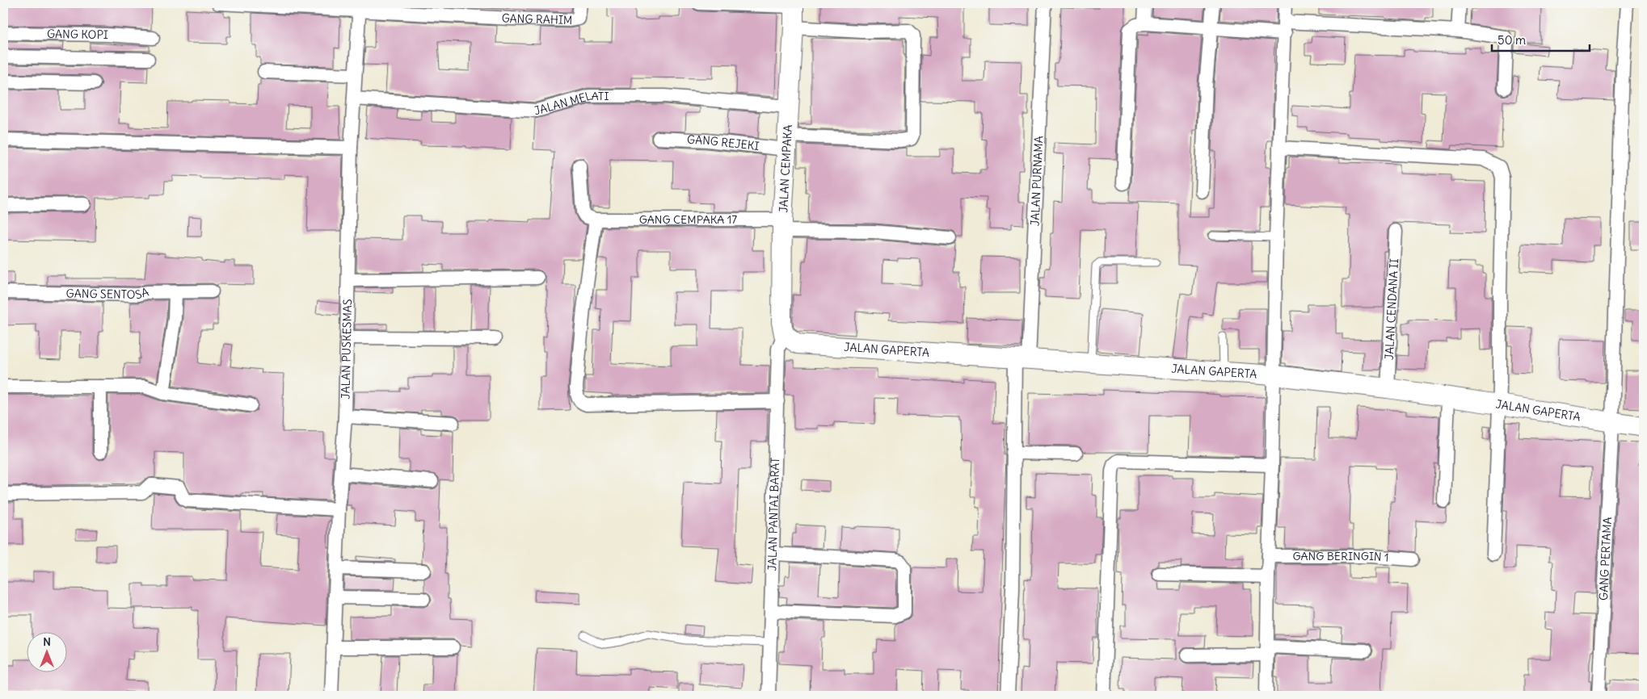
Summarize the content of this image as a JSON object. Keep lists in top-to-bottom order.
{
  "streets": {
    "street": [
      "GANG RAHIM",
      "GANG KOPI",
      "JALAN MELATI",
      "GANG REJEKI",
      "JALAN CEMPAKA",
      "JALAN PURNAMA",
      "GANG CEMPAKA 17",
      "GANG SENTOSA",
      "JALAN CENDANA II",
      "JALAN PUSKESMAS",
      "JALAN GAPERTA",
      "JALAN PANTAI BARAT",
      "GANG BERINGIN 1",
      "GANG PERTAMA"
    ]
  },
  "crossings": [
    ["GANG RAHIM", "JALAN PUSKESMAS"],
    ["JALAN MELATI", "JALAN CEMPAKA"],
    ["JALAN MELATI", "JALAN PUSKESMAS"],
    ["GANG REJEKI", "JALAN CEMPAKA"],
    ["JALAN CEMPAKA", "GANG CEMPAKA 17"],
    ["JALAN CEMPAKA", "JALAN GAPERTA"],
    ["JALAN CEMPAKA", "JALAN PANTAI BARAT"],
    ["JALAN PURNAMA", "JALAN GAPERTA"],
    ["JALAN CENDANA II", "JALAN GAPERTA"],
    ["JALAN GAPERTA", "JALAN PANTAI BARAT"],
    ["JALAN GAPERTA", "GANG PERTAMA"]
  ],
  "scale_bar": "50 m",
  "north": "top"
}
